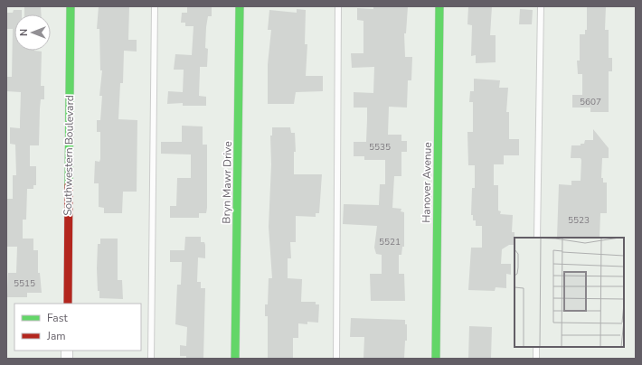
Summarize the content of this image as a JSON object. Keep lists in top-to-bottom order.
{
  "streets": {
    "street": ["Southwestern Boulevard", "Bryn Mawr Drive", "Hanover Avenue"]
  },
  "house_numbers": [
    "5607",
    "5535",
    "5523",
    "5521",
    "5515"
  ],
  "legend": ["Fast", "Jam"],
  "north": "left"
}
